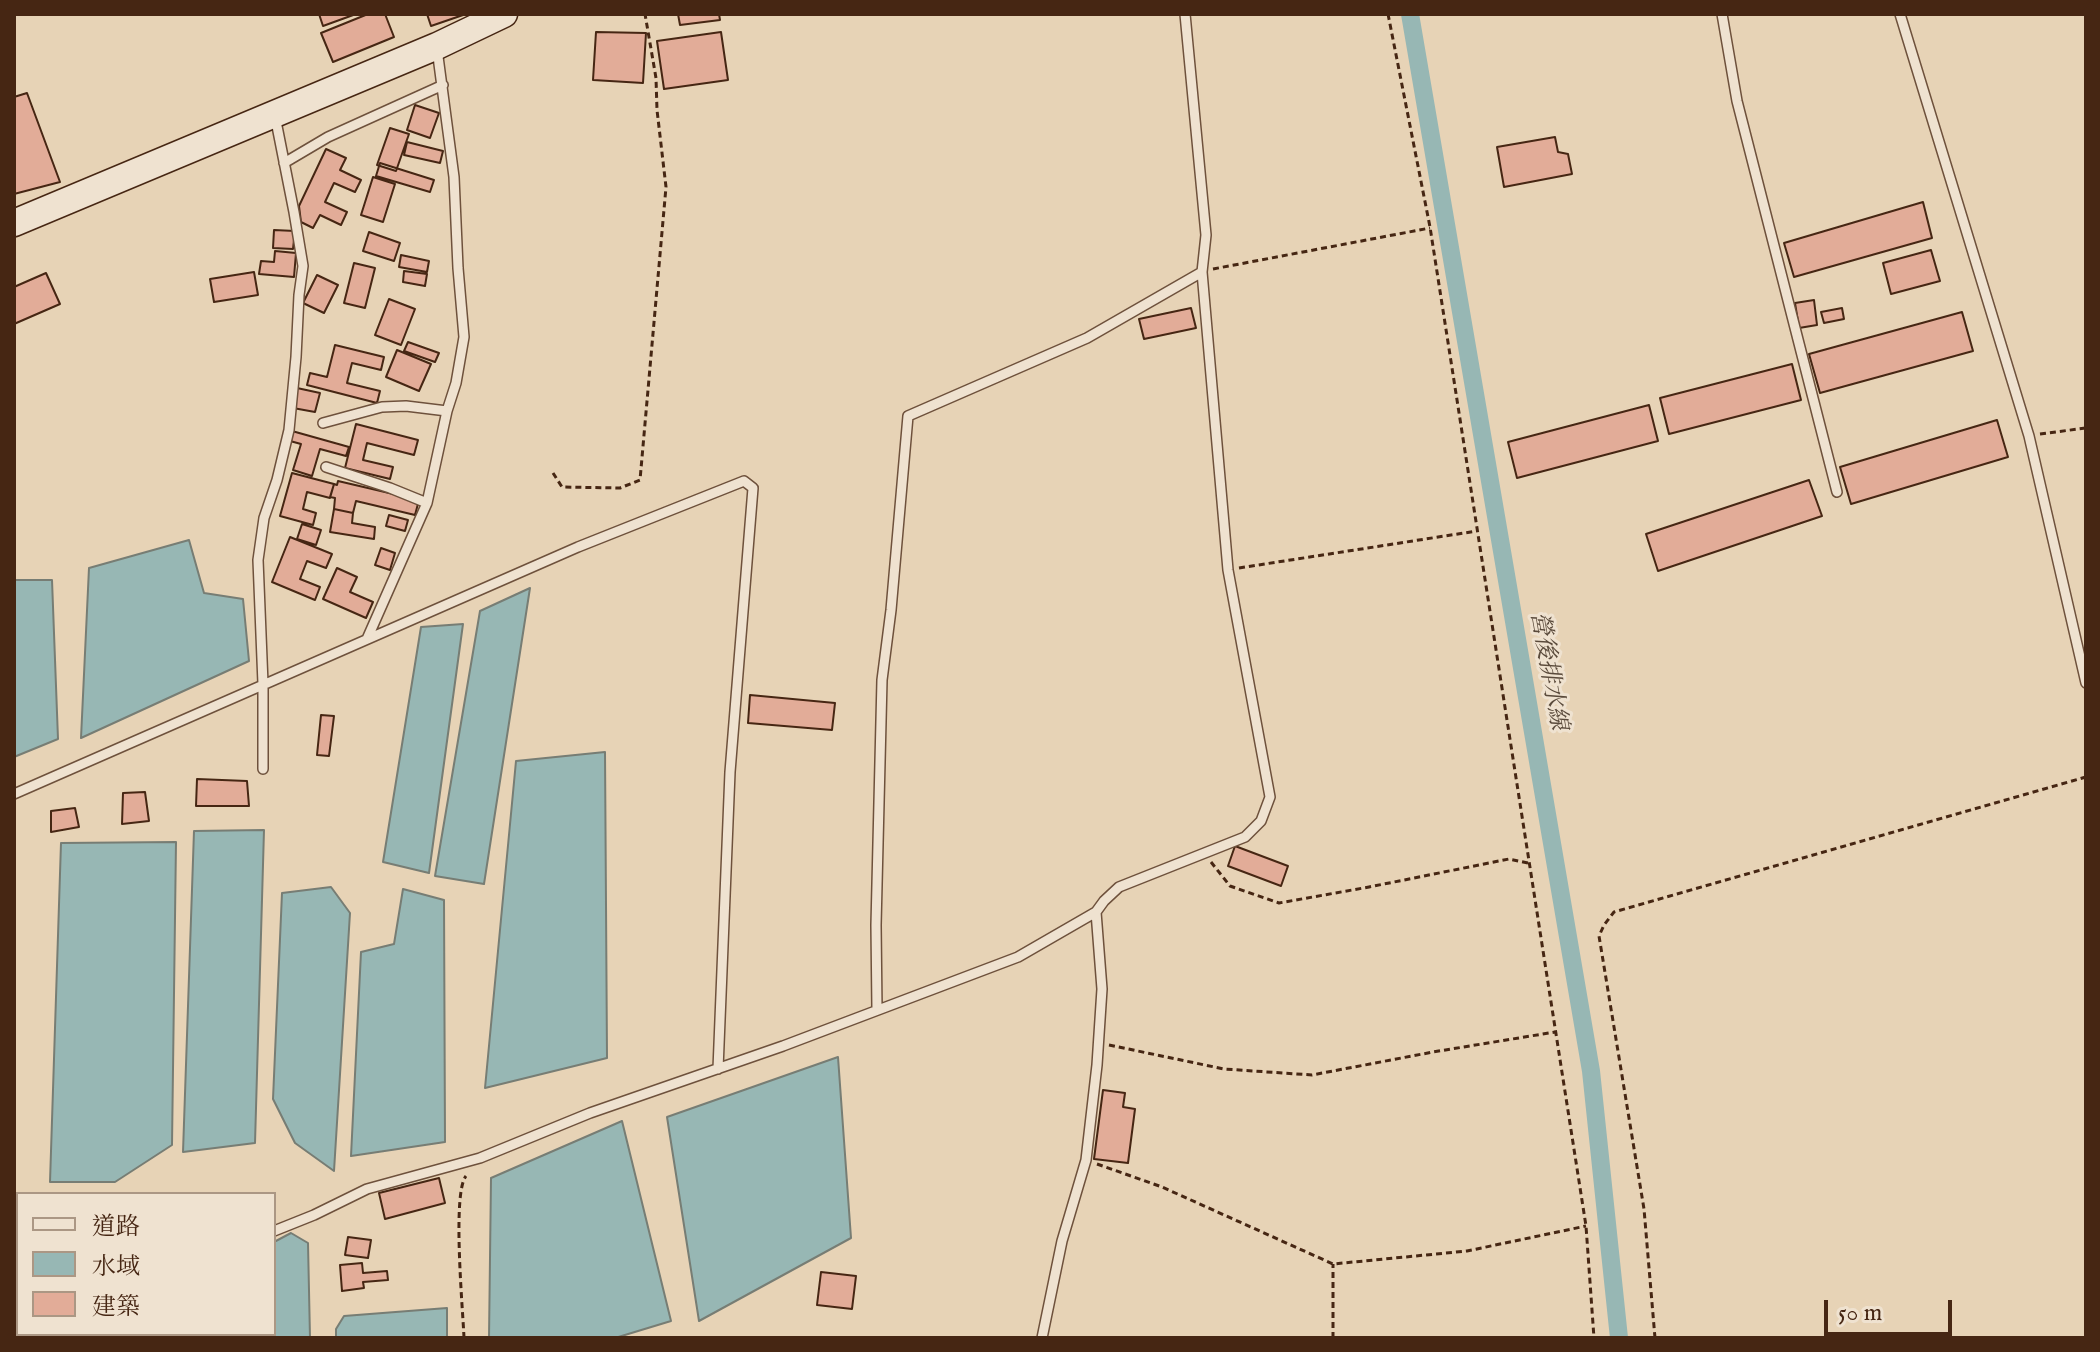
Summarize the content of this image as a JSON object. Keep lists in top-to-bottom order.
{
  "water": ["營後排水線"],
  "legend": ["道路", "水域", "建築"],
  "scale_bar": "50 m"
}
